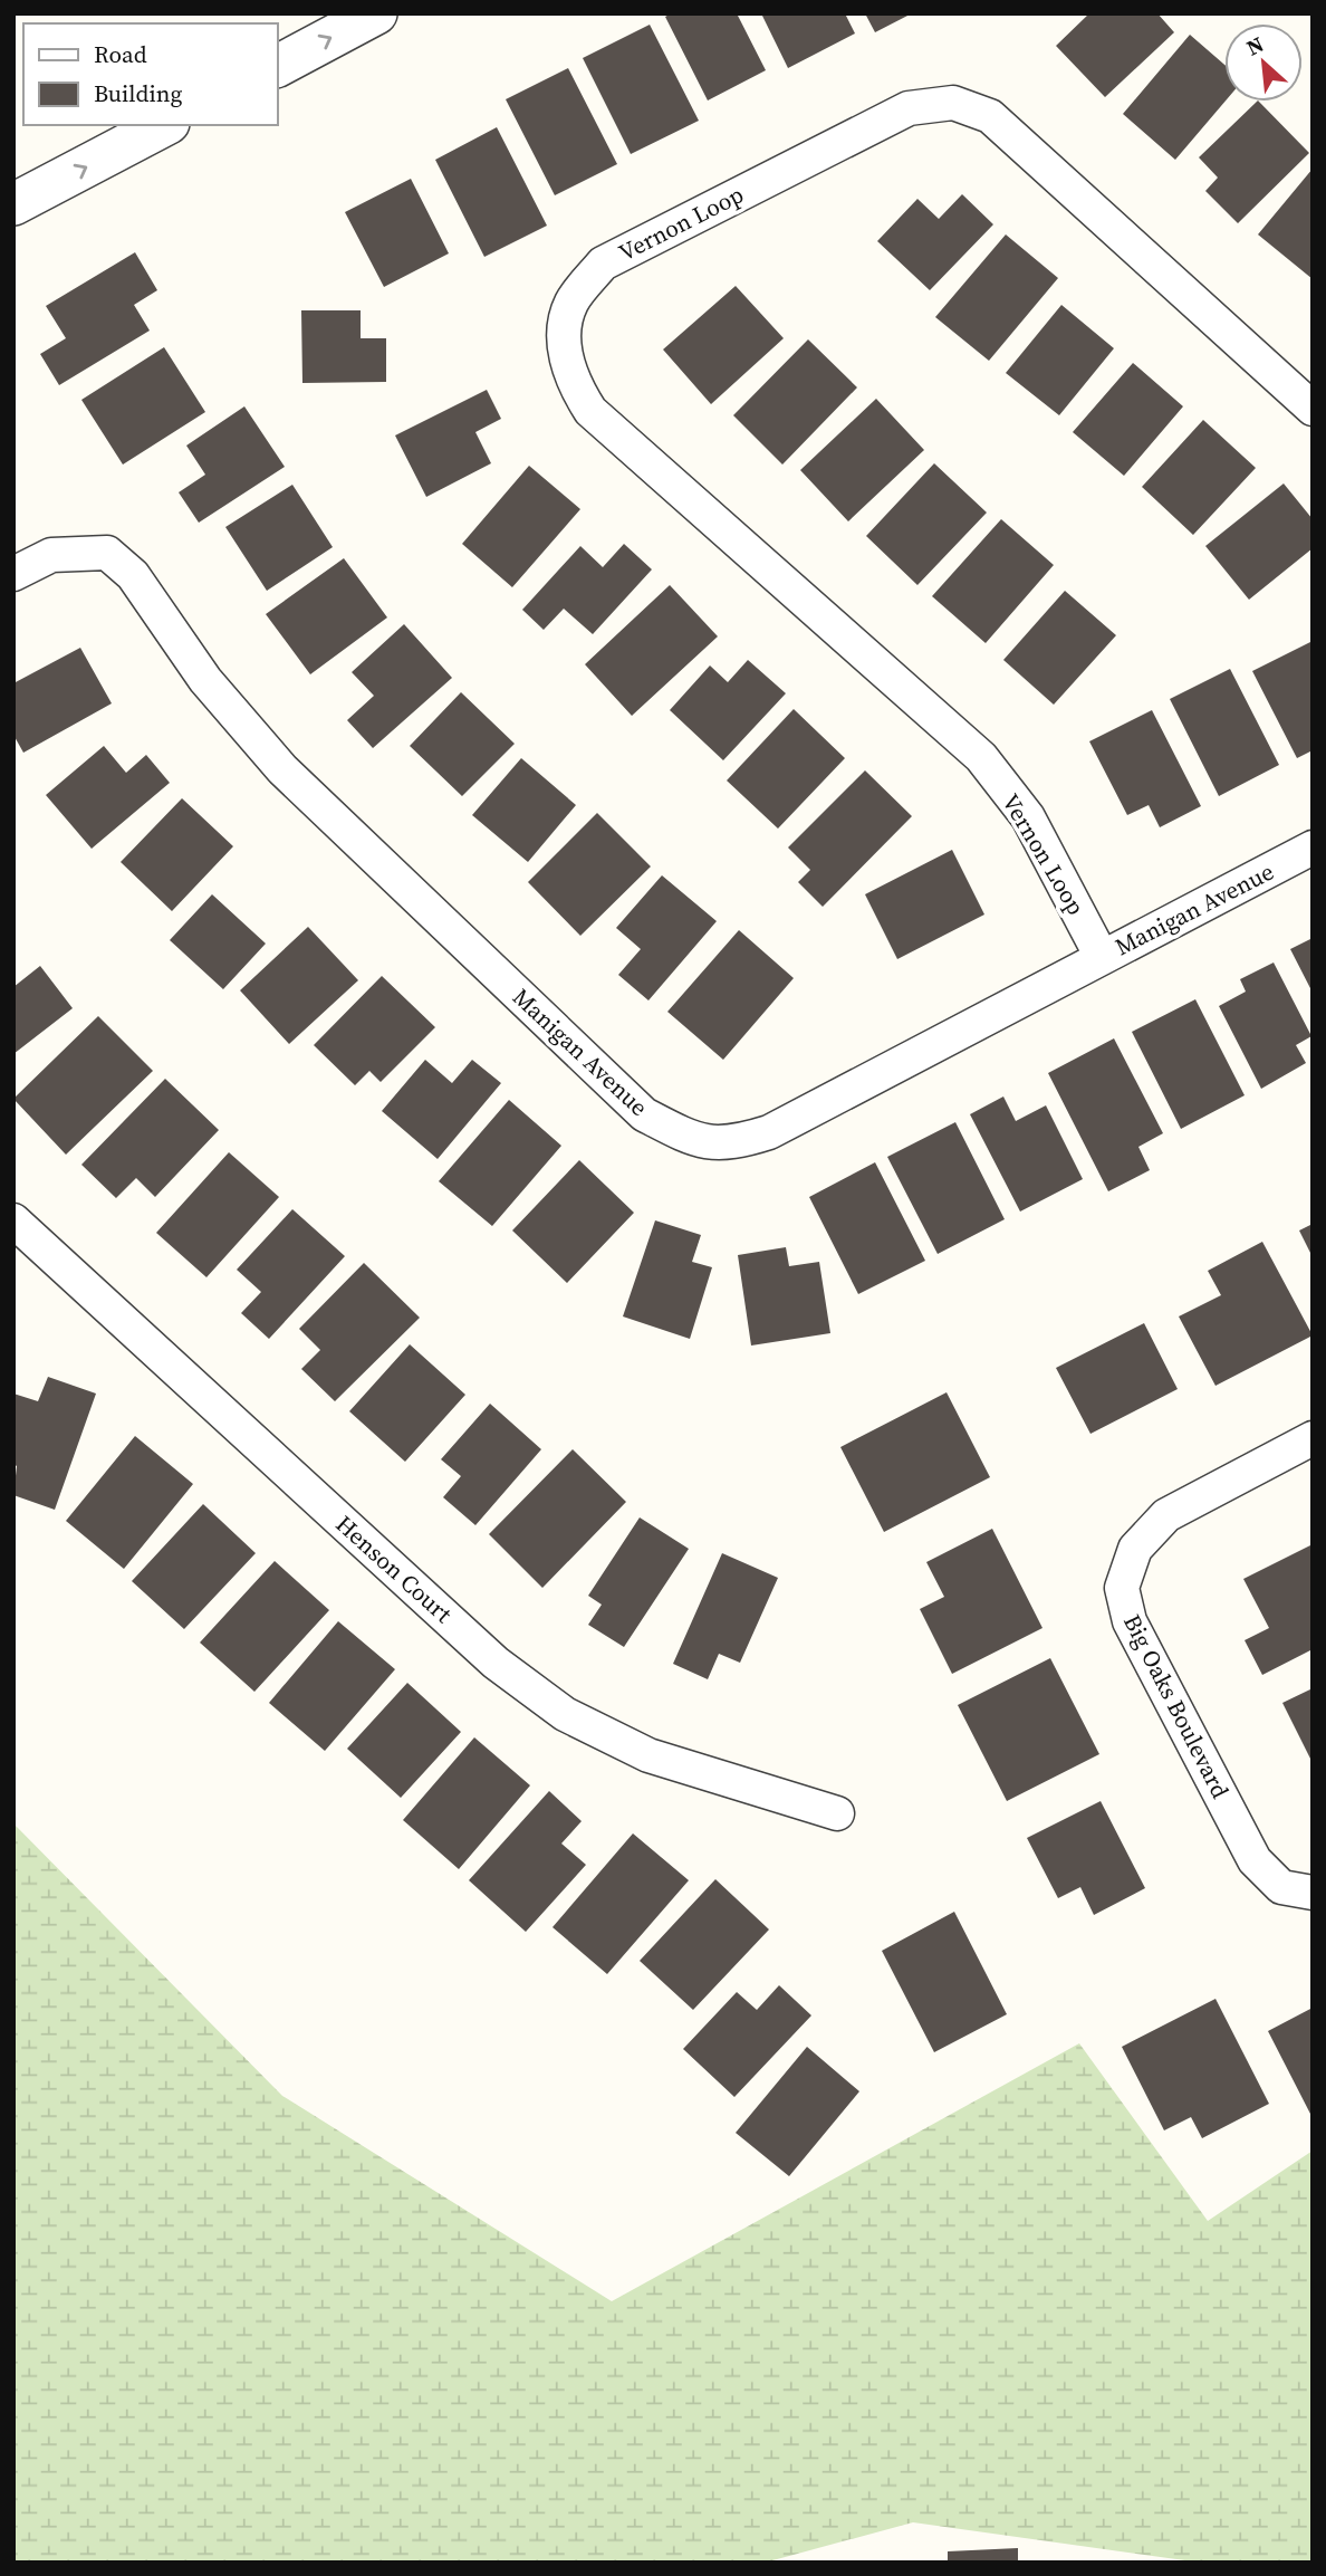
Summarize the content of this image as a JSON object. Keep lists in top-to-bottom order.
{
  "streets": {
    "street": [
      "Vernon Loop",
      "Manigan Avenue",
      "Henson Court",
      "Big Oaks Boulevard"
    ]
  },
  "crossings": [
    ["Vernon Loop", "Manigan Avenue"]
  ],
  "legend": ["Road", "Building"],
  "north": "top left"
}
